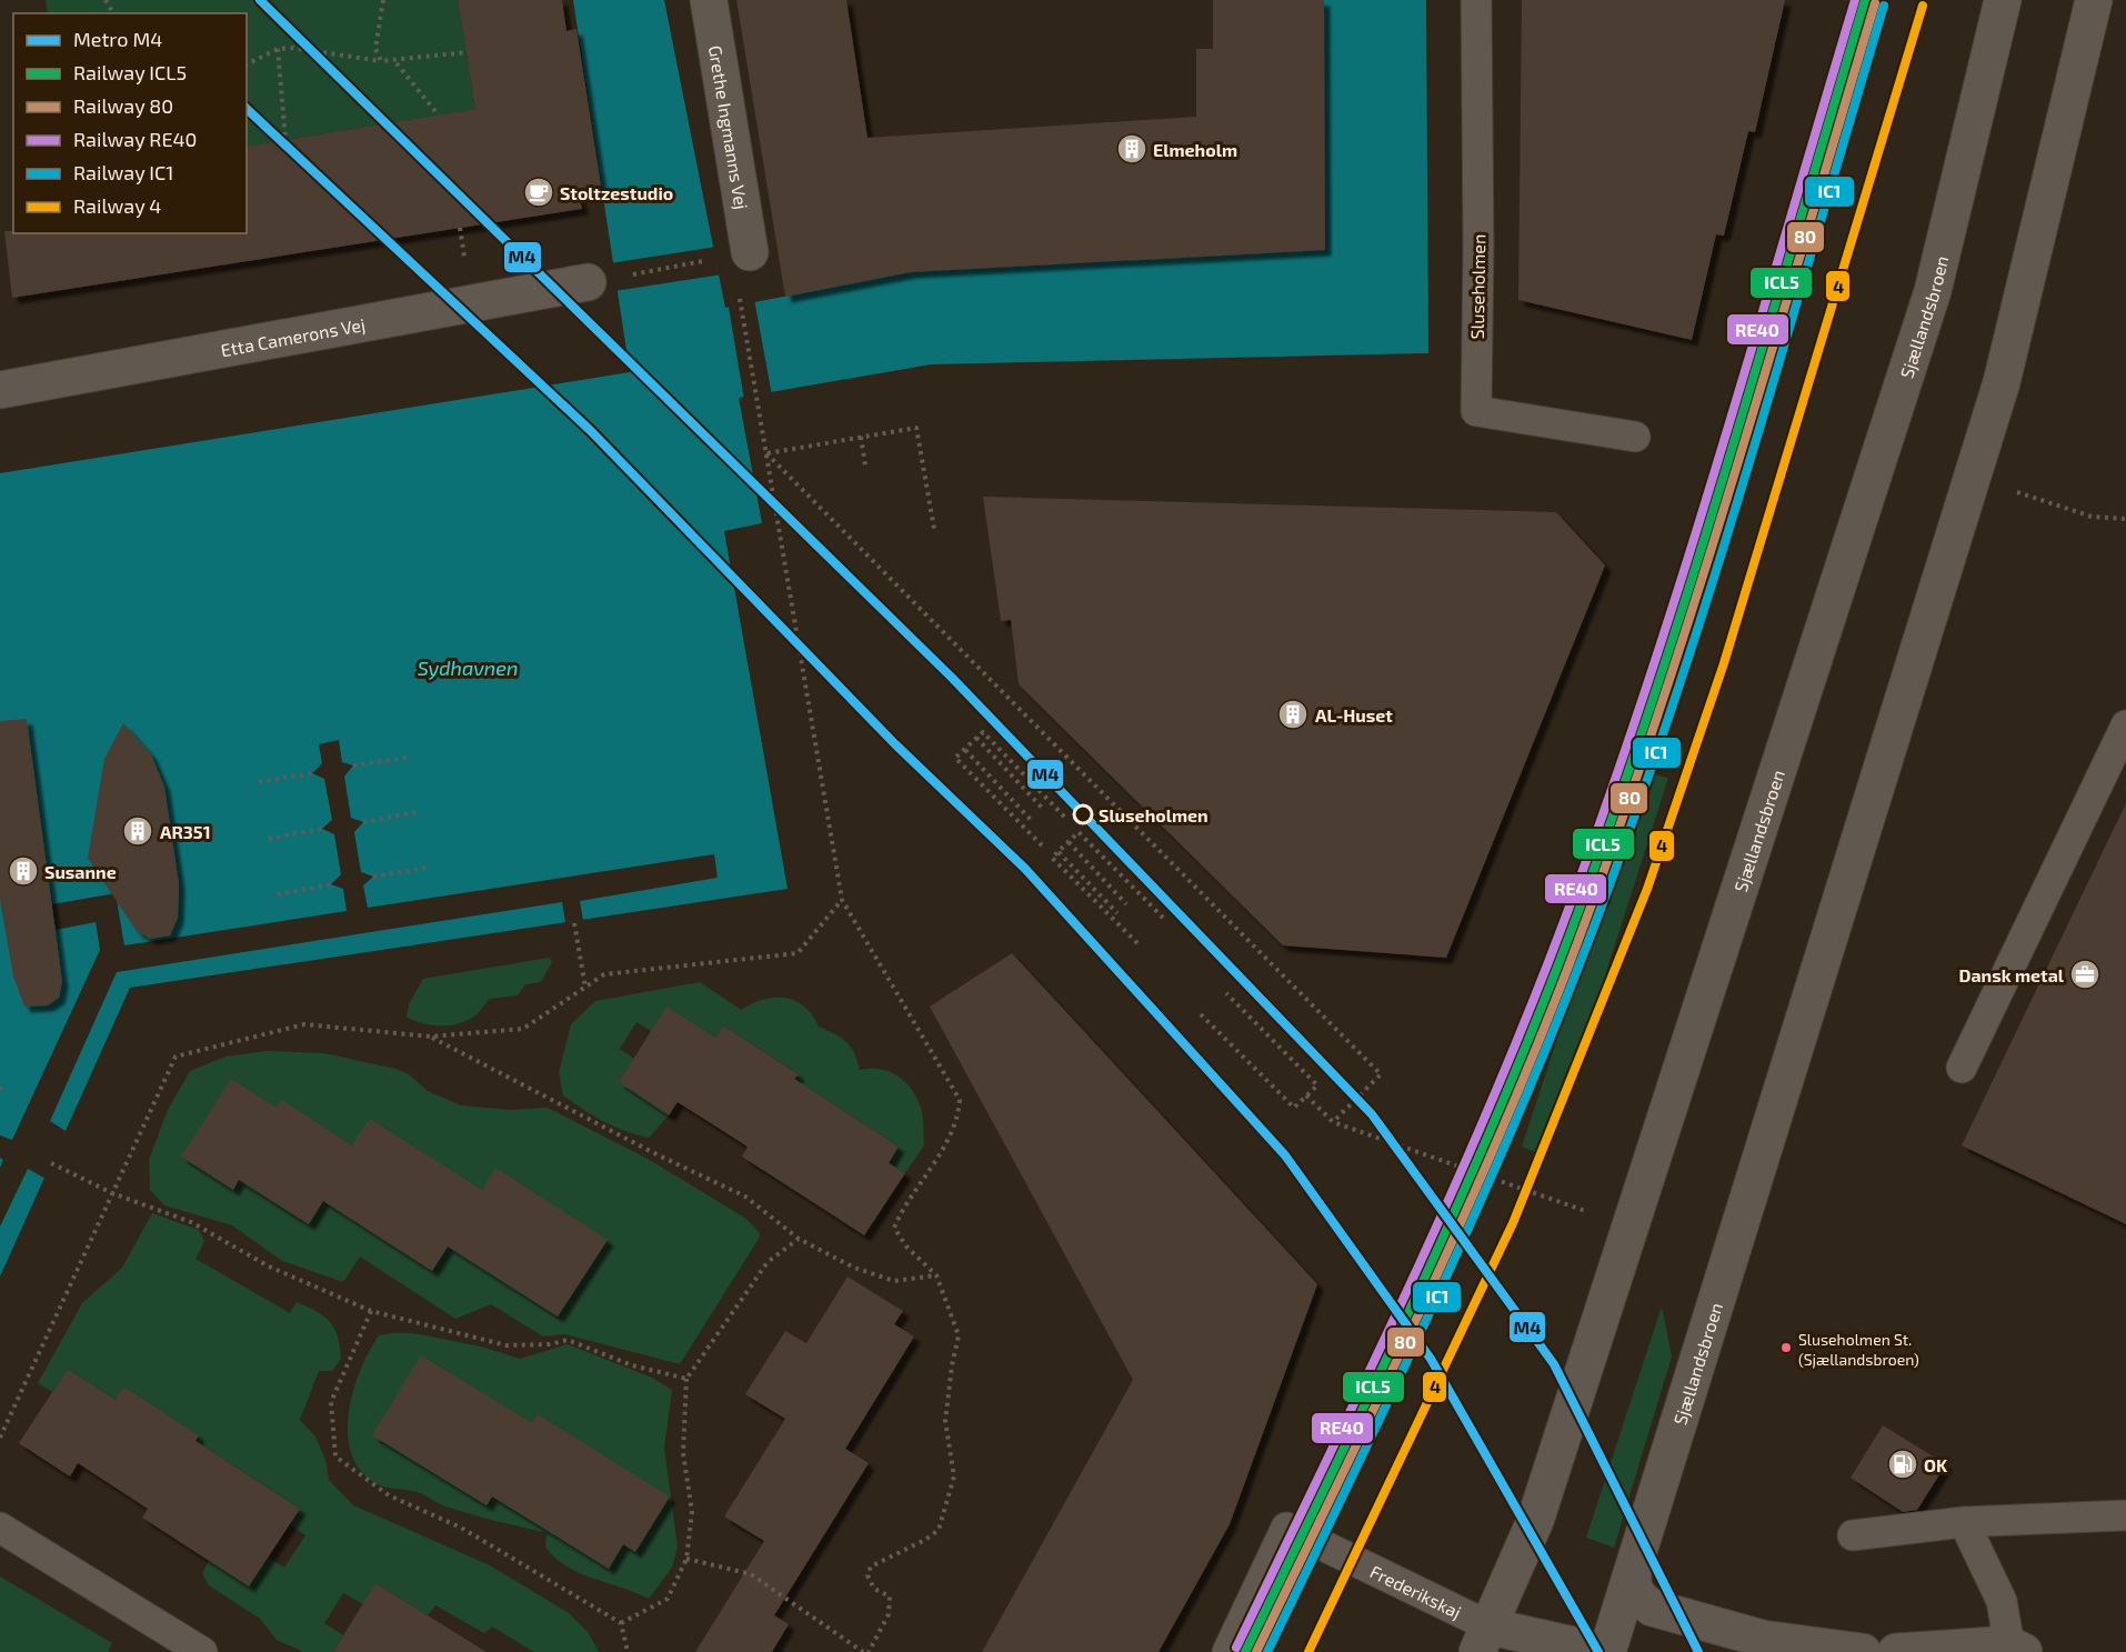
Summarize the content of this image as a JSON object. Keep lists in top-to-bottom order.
{
  "streets": {
    "street": ["Grethe Ingmanns Vej", "Sjællandsbroen", "Etta Camerons Vej"],
    "lane": ["Sluseholmen", "Frederikskaj"]
  },
  "crossings": [
    ["Sjællandsbroen", "Frederikskaj"]
  ],
  "water": ["Sydhavnen"],
  "places": {
    "building": [
      "Elmeholm",
      "AL-Huset",
      "AR351",
      "Susanne"
    ],
    "cafe": ["Stoltzestudio"],
    "other": ["Sluseholmen", "Sluseholmen St. (Sjællandsbroen)"],
    "office": ["Dansk metal"],
    "fuel station": ["OK"]
  },
  "lines": [
    "metro line M4",
    "rail line ICL5",
    "rail line RE40",
    "rail line 80",
    "rail line IC1",
    "rail line 4"
  ],
  "legend": [
    "Metro M4",
    "Railway ICL5",
    "Railway 80",
    "Railway RE40",
    "Railway IC1",
    "Railway 4"
  ]
}
